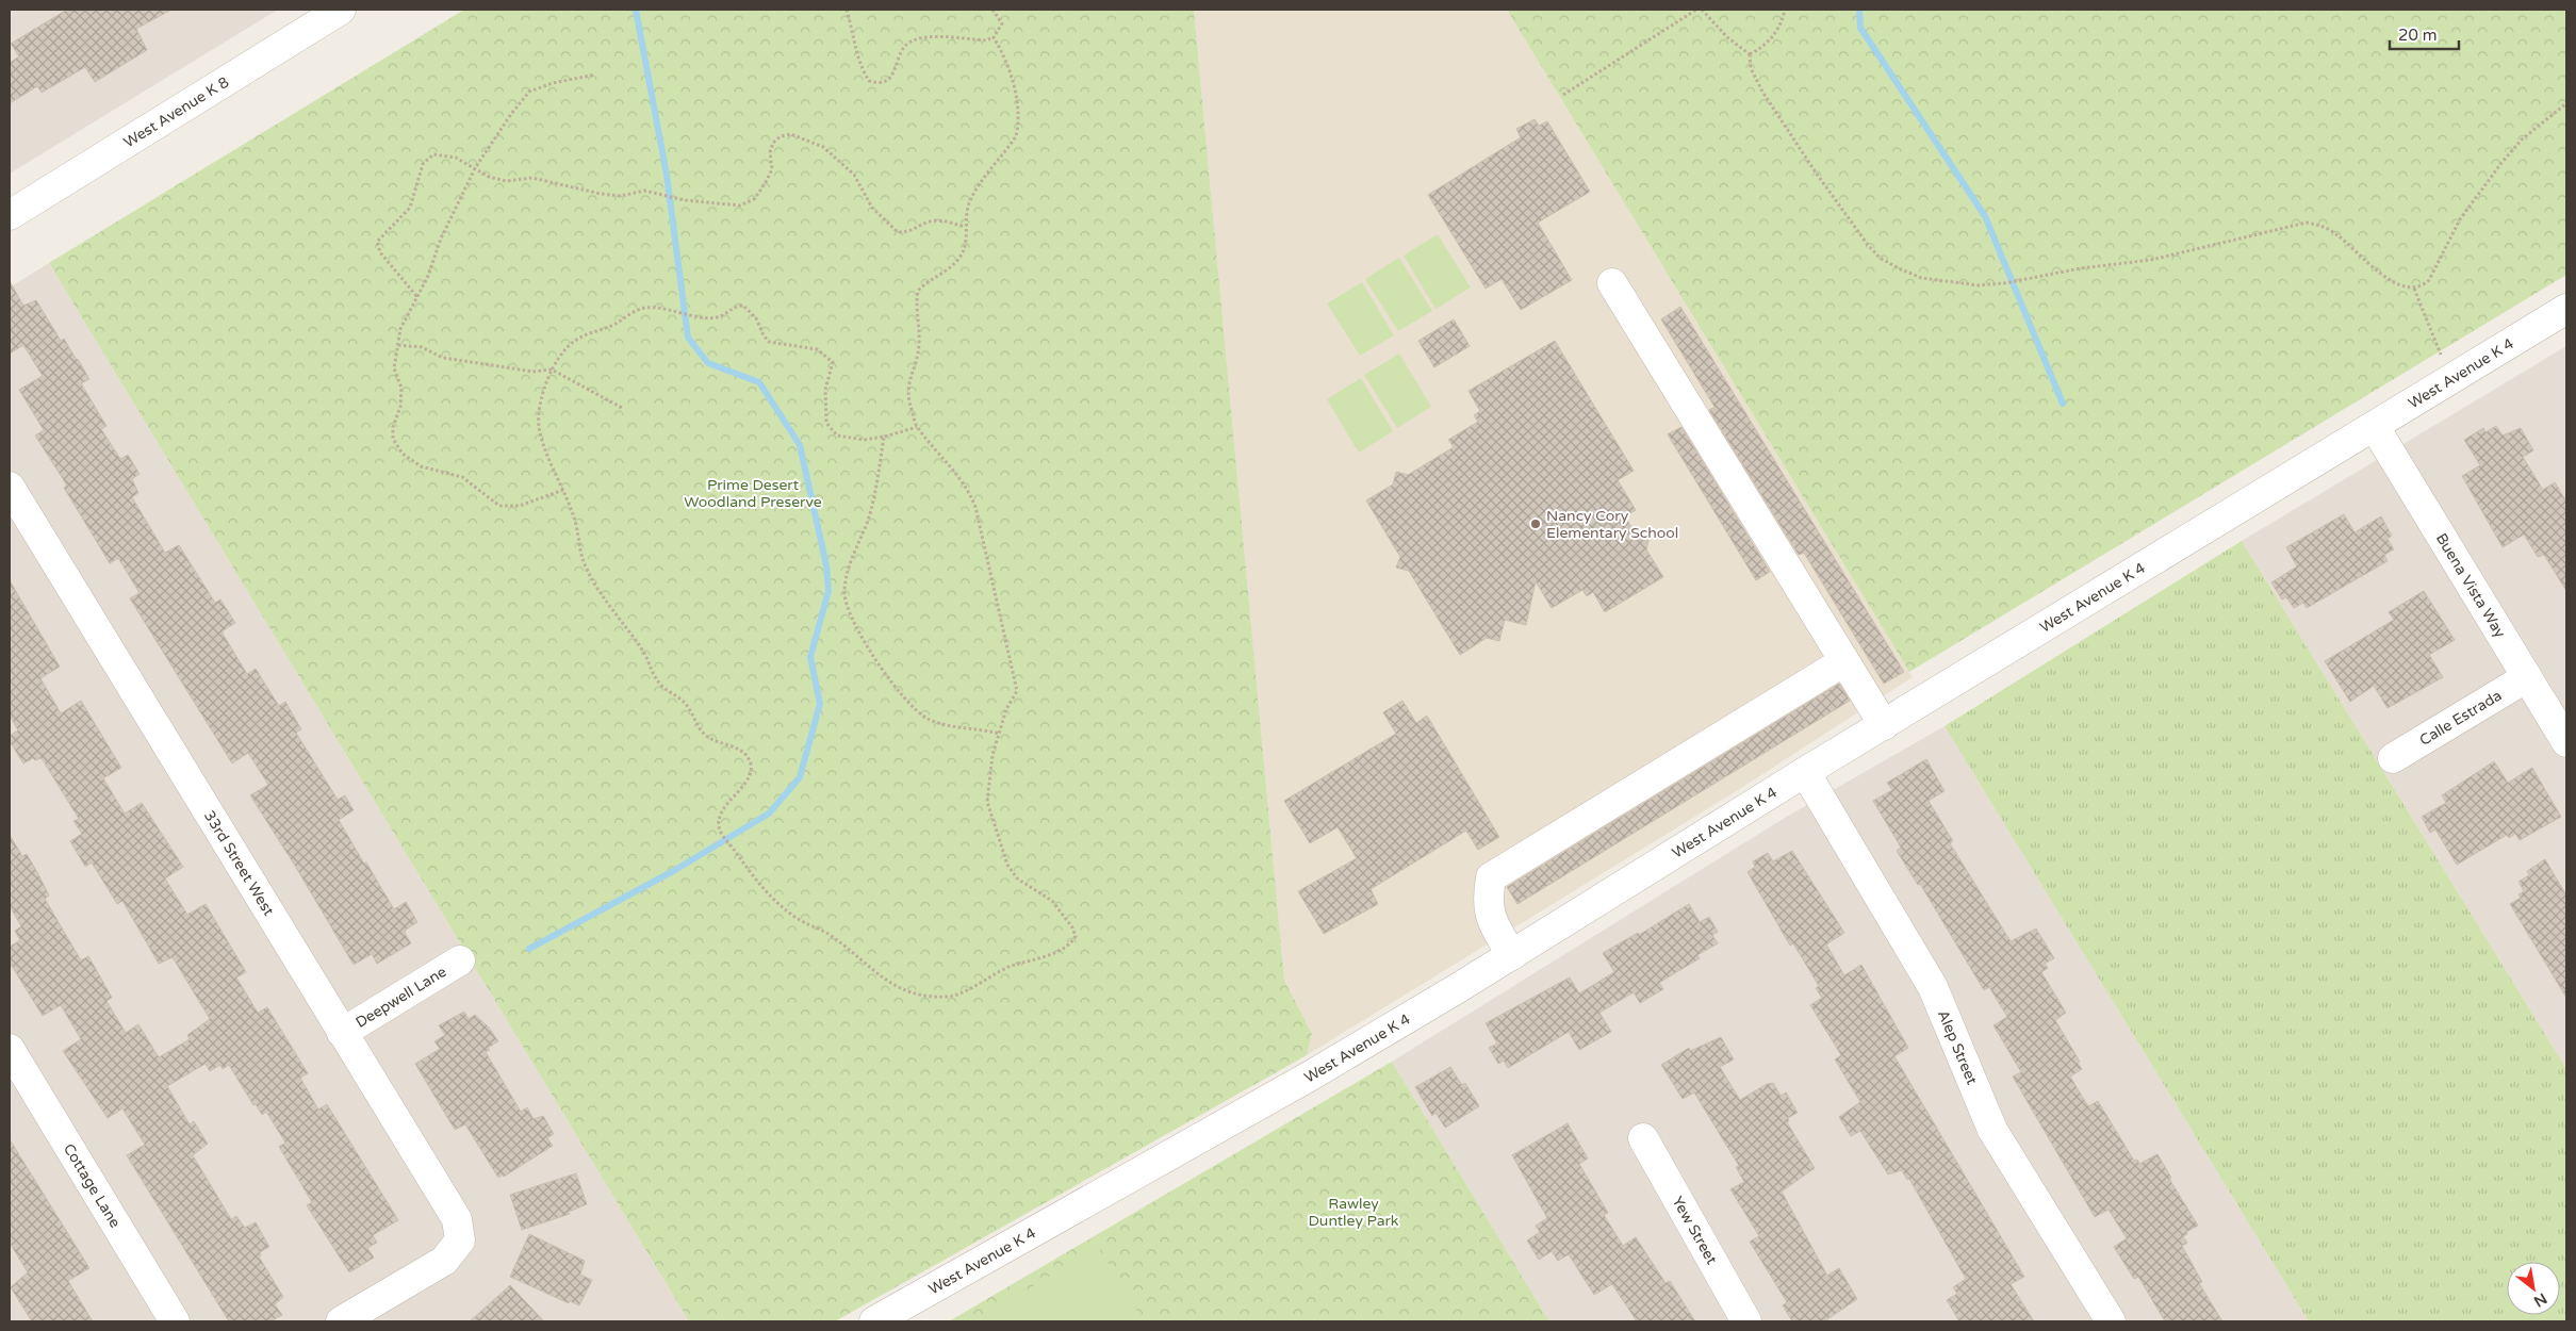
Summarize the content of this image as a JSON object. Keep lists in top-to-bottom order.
{
  "streets": {
    "street": [
      "West Avenue K 8",
      "West Avenue K 4",
      "Buena Vista Way",
      "Calle Estrada",
      "33rd Street West",
      "Deepwell Lane",
      "Alep Street",
      "Cottage Lane",
      "Yew Street"
    ]
  },
  "crossings": [
    ["West Avenue K 4", "Buena Vista Way"],
    ["West Avenue K 4", "Alep Street"],
    ["Buena Vista Way", "Calle Estrada"],
    ["33rd Street West", "Deepwell Lane"]
  ],
  "parks": ["Prime Desert Woodland Preserve", "Rawley Duntley Park"],
  "places": ["Nancy Cory Elementary School"],
  "scale_bar": "20 m",
  "north": "bottom right"
}
